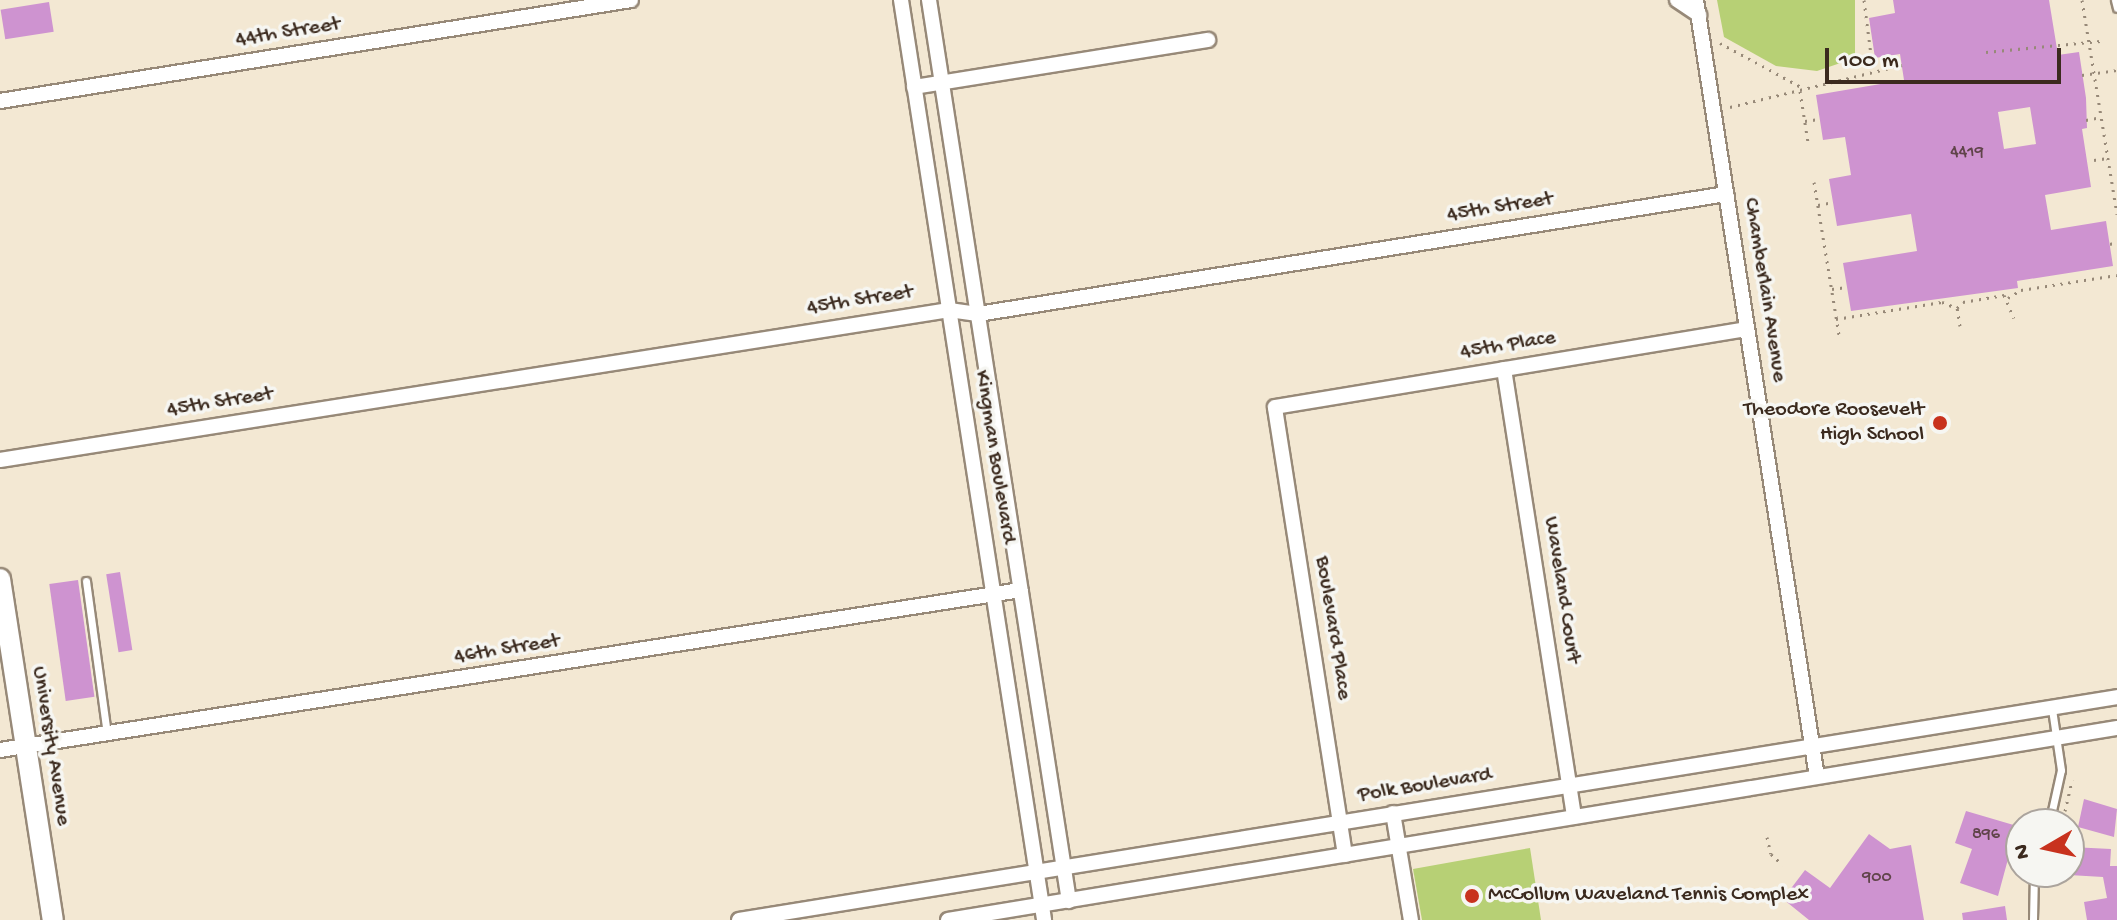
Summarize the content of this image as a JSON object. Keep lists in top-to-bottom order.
{
  "streets": {
    "main road": ["University Avenue"],
    "street": [
      "44th Street",
      "45th Street",
      "Chamberlain Avenue",
      "45th Place",
      "Kingman Boulevard",
      "Waveland Court",
      "Boulevard Place",
      "46th Street",
      "Polk Boulevard"
    ]
  },
  "crossings": [
    ["45th Street", "Chamberlain Avenue"],
    ["45th Street", "Kingman Boulevard"],
    ["Chamberlain Avenue", "45th Place"],
    ["Chamberlain Avenue", "Polk Boulevard"],
    ["45th Place", "Waveland Court"],
    ["45th Place", "Boulevard Place"],
    ["Kingman Boulevard", "46th Street"],
    ["Kingman Boulevard", "Polk Boulevard"],
    ["Waveland Court", "Polk Boulevard"],
    ["Boulevard Place", "Polk Boulevard"],
    ["46th Street", "University Avenue"]
  ],
  "places": ["Theodore Roosevelt High School", "McCollum Waveland Tennis Complex"],
  "house_numbers": ["4419", "896", "900"],
  "scale_bar": "100 m",
  "north": "left"
}
